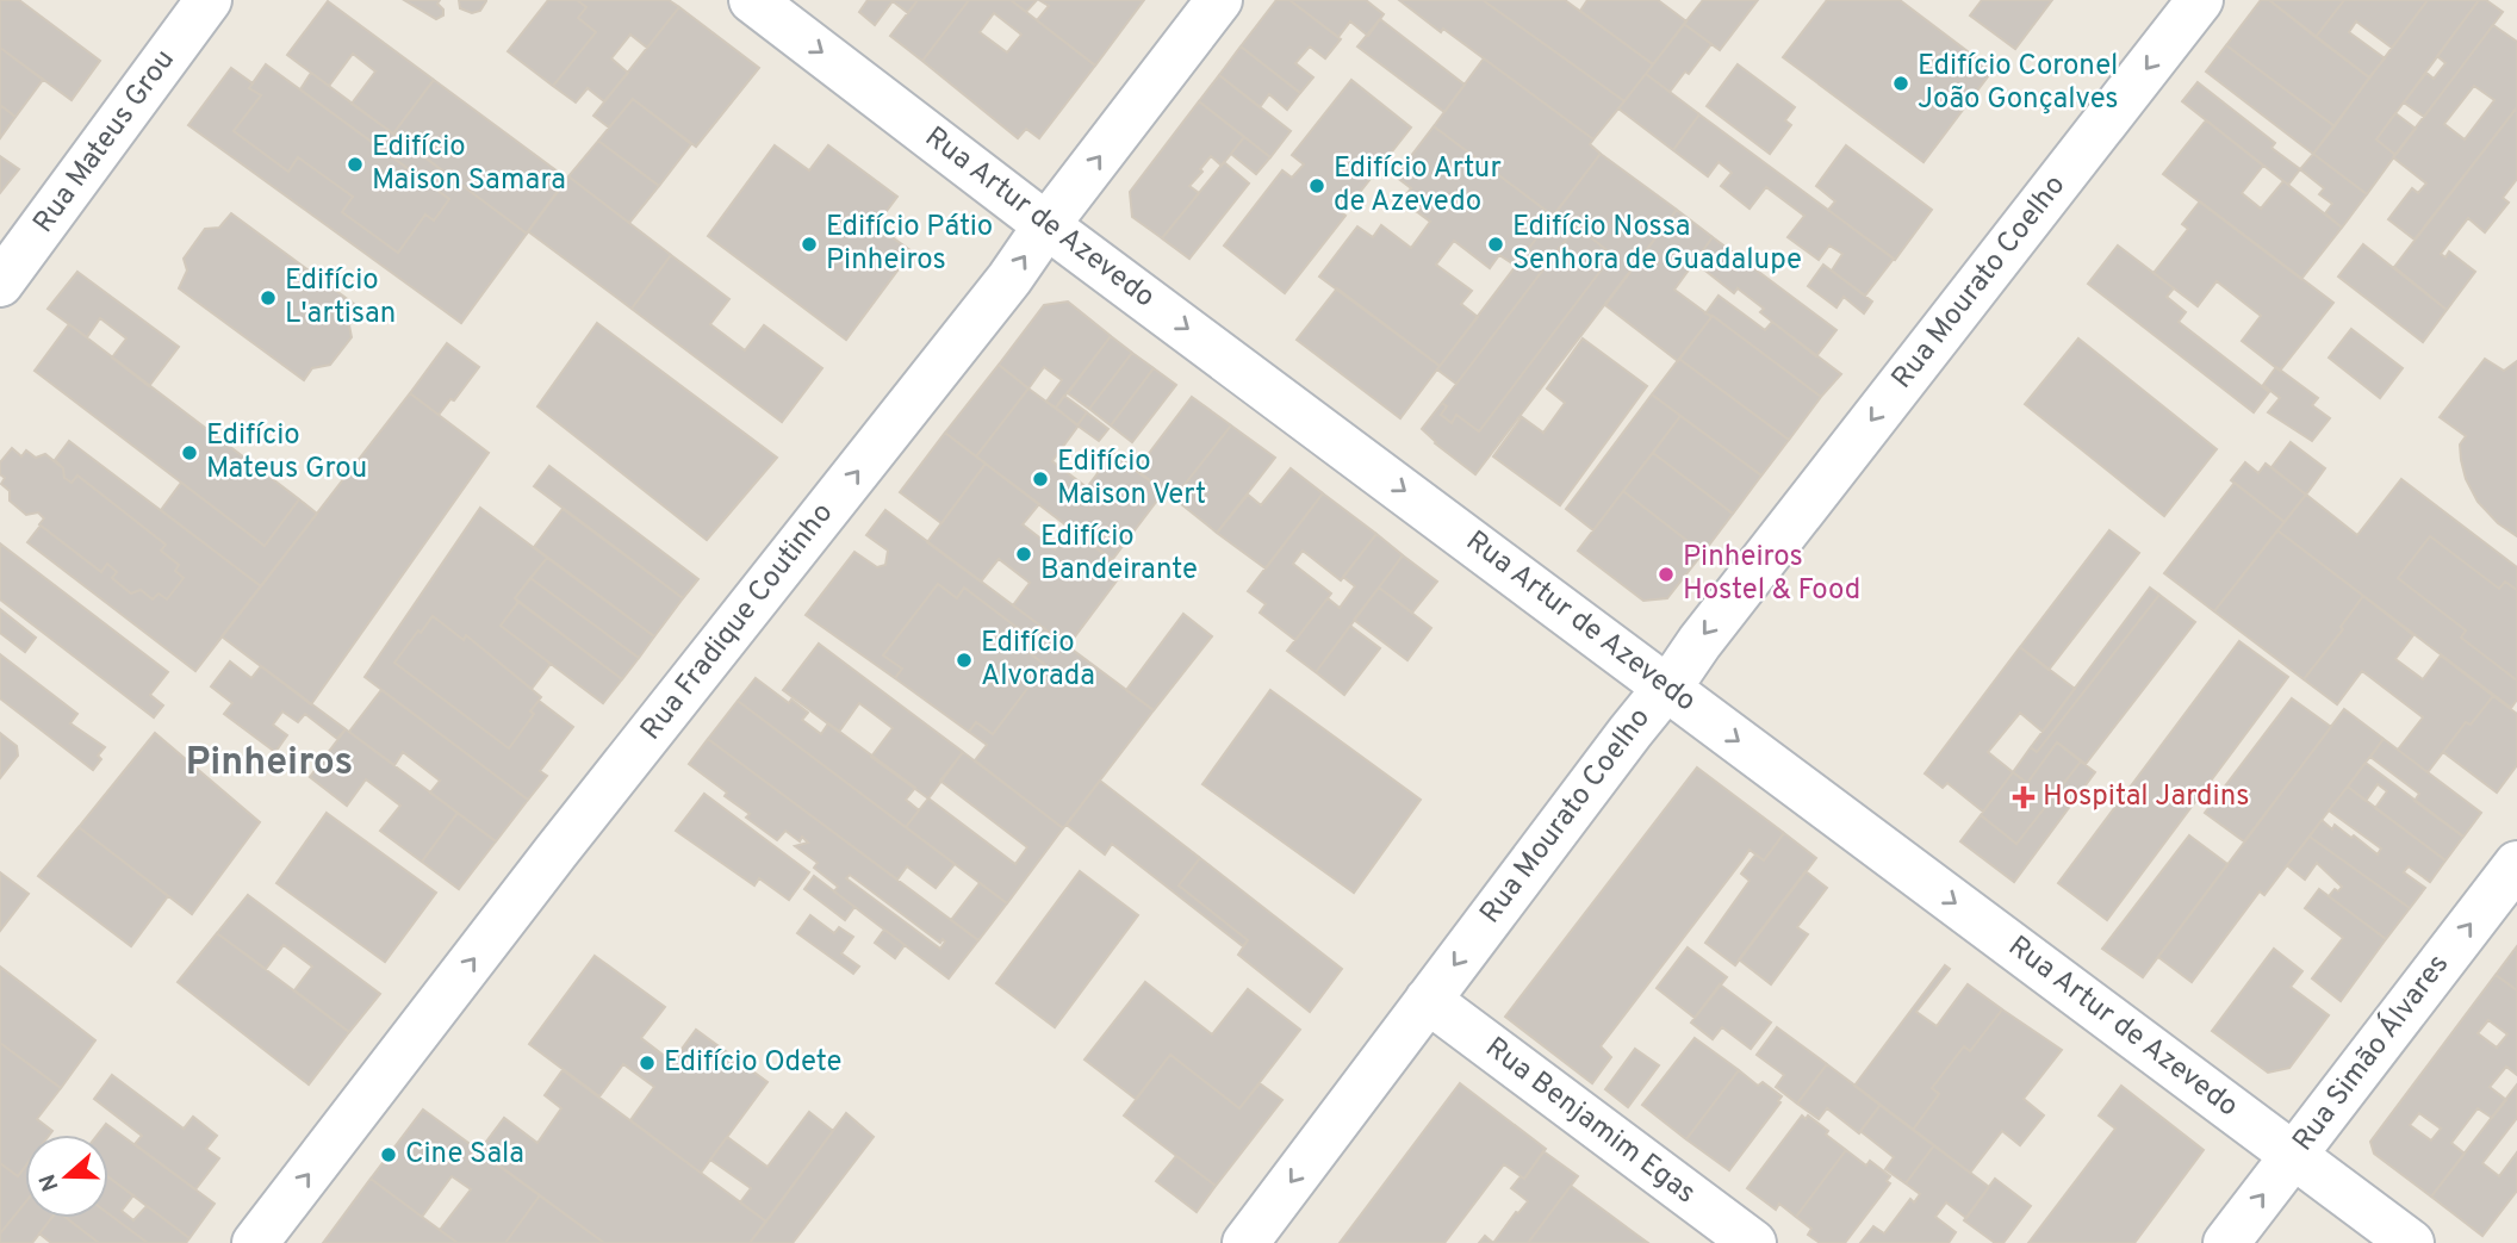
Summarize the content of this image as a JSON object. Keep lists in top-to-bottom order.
{
  "streets": {
    "street": [
      "Rua Mateus Grou",
      "Rua Artur de Azevedo",
      "Rua Mourato Coelho",
      "Rua Fradique Coutinho",
      "Rua Simão Álvares",
      "Rua Benjamim Egas"
    ]
  },
  "crossings": [
    ["Rua Artur de Azevedo", "Rua Mourato Coelho"],
    ["Rua Artur de Azevedo", "Rua Fradique Coutinho"],
    ["Rua Artur de Azevedo", "Rua Simão Álvares"],
    ["Rua Mourato Coelho", "Rua Benjamim Egas"]
  ],
  "one_way": [
    "Rua Artur de Azevedo",
    "Rua Mourato Coelho",
    "Rua Fradique Coutinho",
    "Rua Simão Álvares"
  ],
  "districts": ["Pinheiros"],
  "places": {
    "other": [
      "Edifício Coronel João Gonçalves",
      "Edifício Maison Samara",
      "Edifício Artur de Azevedo",
      "Edifício Pátio Pinheiros",
      "Edifício Nossa Senhora de Guadalupe",
      "Edifício L'artisan",
      "Edifício Mateus Grou",
      "Edifício Maison Vert",
      "Edifício Bandeirante",
      "Pinheiros Hostel & Food",
      "Edifício Alvorada",
      "Edifício Odete",
      "Cine Sala"
    ],
    "health": ["Hospital Jardins"]
  },
  "north": "left"
}
